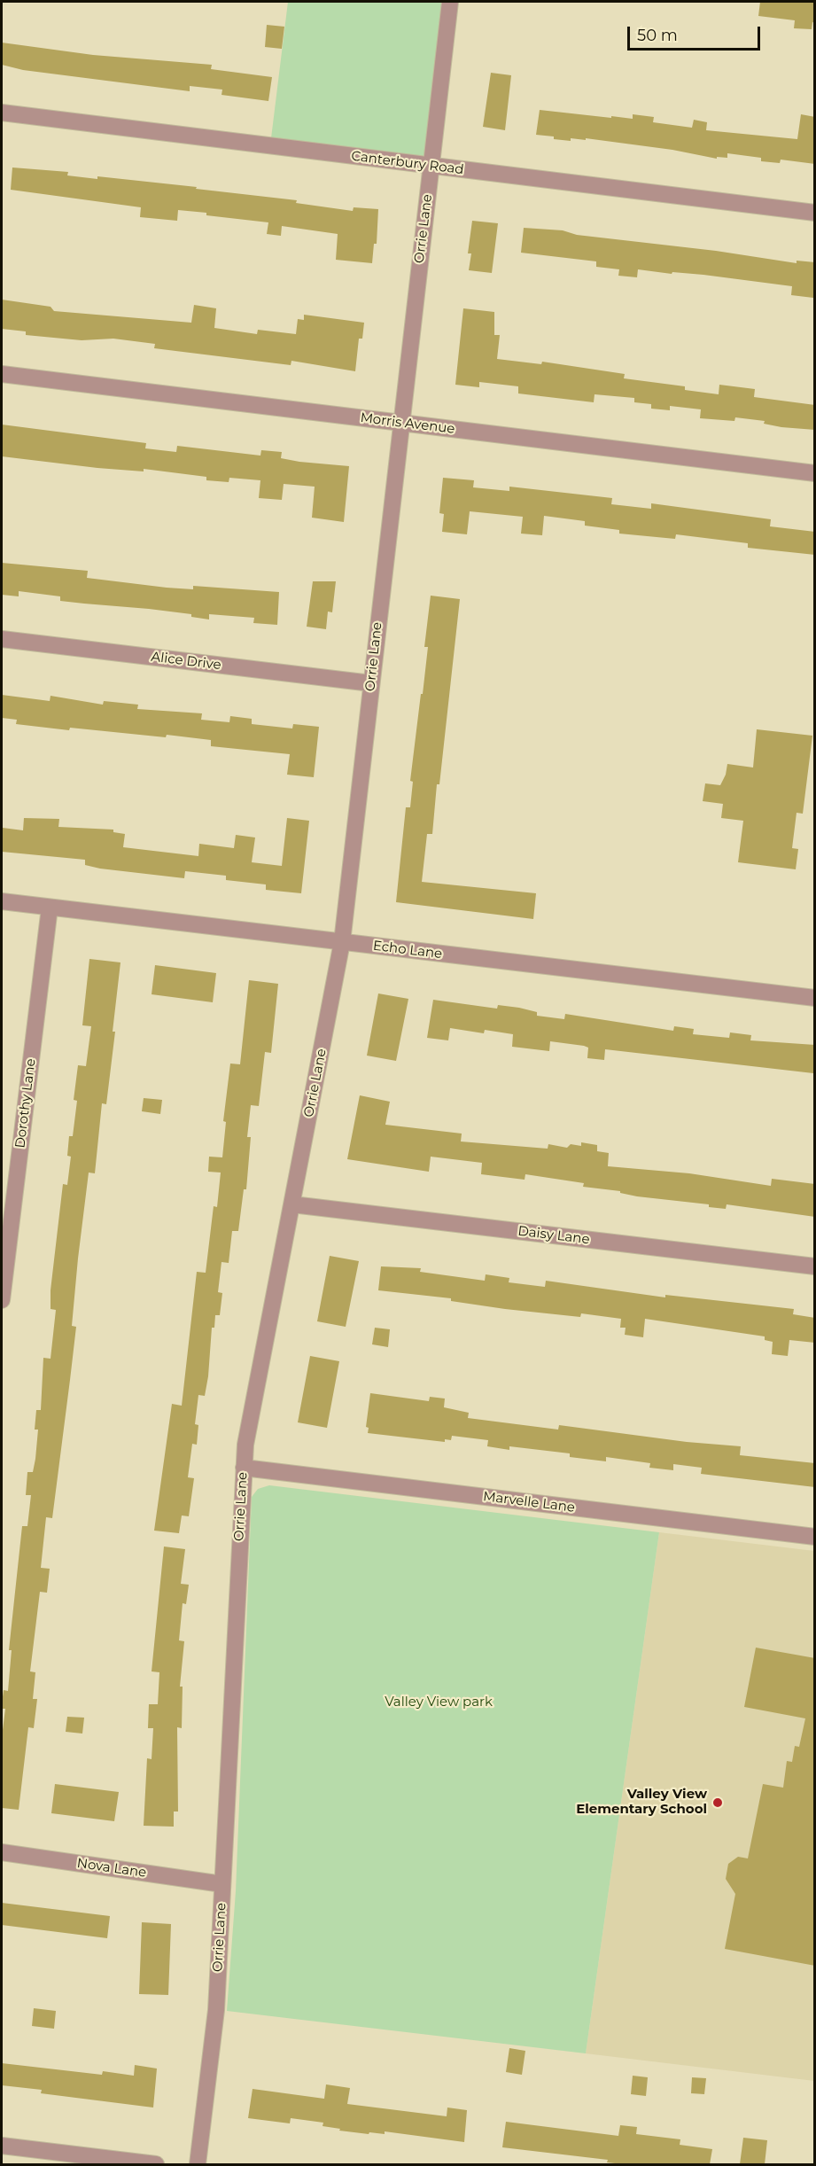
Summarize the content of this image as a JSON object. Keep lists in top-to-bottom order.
{
  "streets": {
    "street": [
      "Canterbury Road",
      "Orrie Lane",
      "Morris Avenue",
      "Alice Drive",
      "Echo Lane",
      "Dorothy Lane",
      "Daisy Lane",
      "Marvelle Lane",
      "Nova Lane"
    ]
  },
  "crossings": [
    ["Canterbury Road", "Orrie Lane"],
    ["Orrie Lane", "Morris Avenue"],
    ["Orrie Lane", "Alice Drive"],
    ["Orrie Lane", "Echo Lane"],
    ["Orrie Lane", "Daisy Lane"],
    ["Orrie Lane", "Marvelle Lane"],
    ["Orrie Lane", "Nova Lane"],
    ["Echo Lane", "Dorothy Lane"]
  ],
  "parks": ["Valley View park"],
  "places": ["Valley View Elementary School"],
  "scale_bar": "50 m"
}
